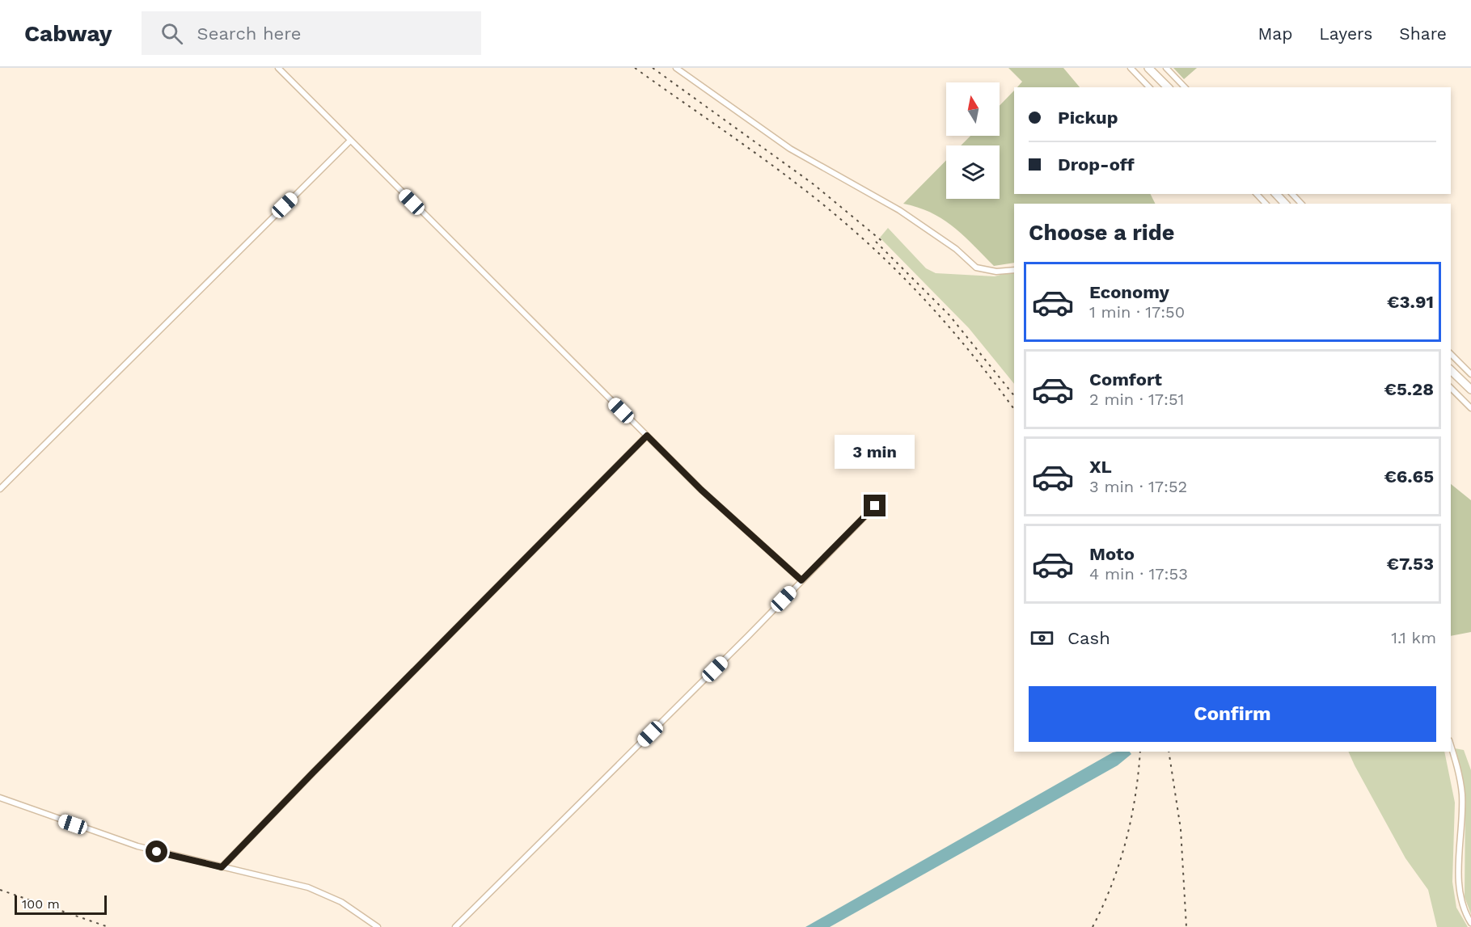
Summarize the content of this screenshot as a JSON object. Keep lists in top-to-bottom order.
{
  "scale_bar": "100 m",
  "north": "top",
  "page": {
    "header": "Cabway",
    "search": "Search here",
    "nav": ["Map", "Layers", "Share"],
    "banner": ["Pickup", "Drop-off"],
    "heading": "Choose a ride",
    "list": [
      {
        "name": "Economy",
        "note": "1 min · 17:50",
        "value": "€3.91"
      },
      {
        "name": "Comfort",
        "note": "2 min · 17:51",
        "value": "€5.28"
      },
      {
        "name": "XL",
        "note": "3 min · 17:52",
        "value": "€6.65"
      },
      {
        "name": "Moto",
        "note": "4 min · 17:53",
        "value": "€7.53"
      }
    ],
    "bubble": "3 min",
    "pay": ["Cash", "1.1 km"],
    "buttons": "Confirm",
    "scale": "100 m"
  }
}
